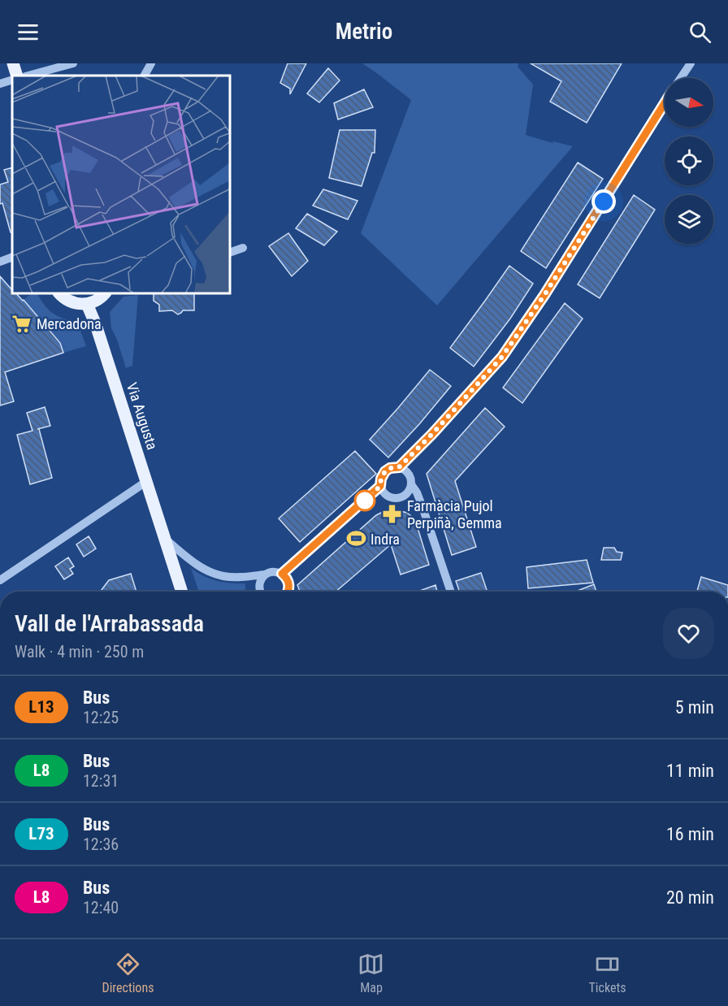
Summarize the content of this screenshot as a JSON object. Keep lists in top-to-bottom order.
{
  "streets": {
    "main road": ["Via Augusta"]
  },
  "places": {
    "supermarket": ["Mercadona"],
    "pharmacy": ["Farmàcia Pujol Perpiñà, Gemma"],
    "sports": ["Indra"]
  },
  "lines": ["bus line L13"],
  "north": "right",
  "page": {
    "header": "Metrio",
    "heading": ["Vall de l'Arrabassada", "Walk · 4 min · 250 m"],
    "list": [
      {
        "mark": "L13",
        "name": "Bus",
        "note": "12:25",
        "value": "5 min"
      },
      {
        "mark": "L8",
        "name": "Bus",
        "note": "12:31",
        "value": "11 min"
      },
      {
        "mark": "L73",
        "name": "Bus",
        "note": "12:36",
        "value": "16 min"
      },
      {
        "mark": "L8",
        "name": "Bus",
        "note": "12:40",
        "value": "20 min"
      }
    ],
    "tabs": ["Directions", "Map", "Tickets"]
  }
}
